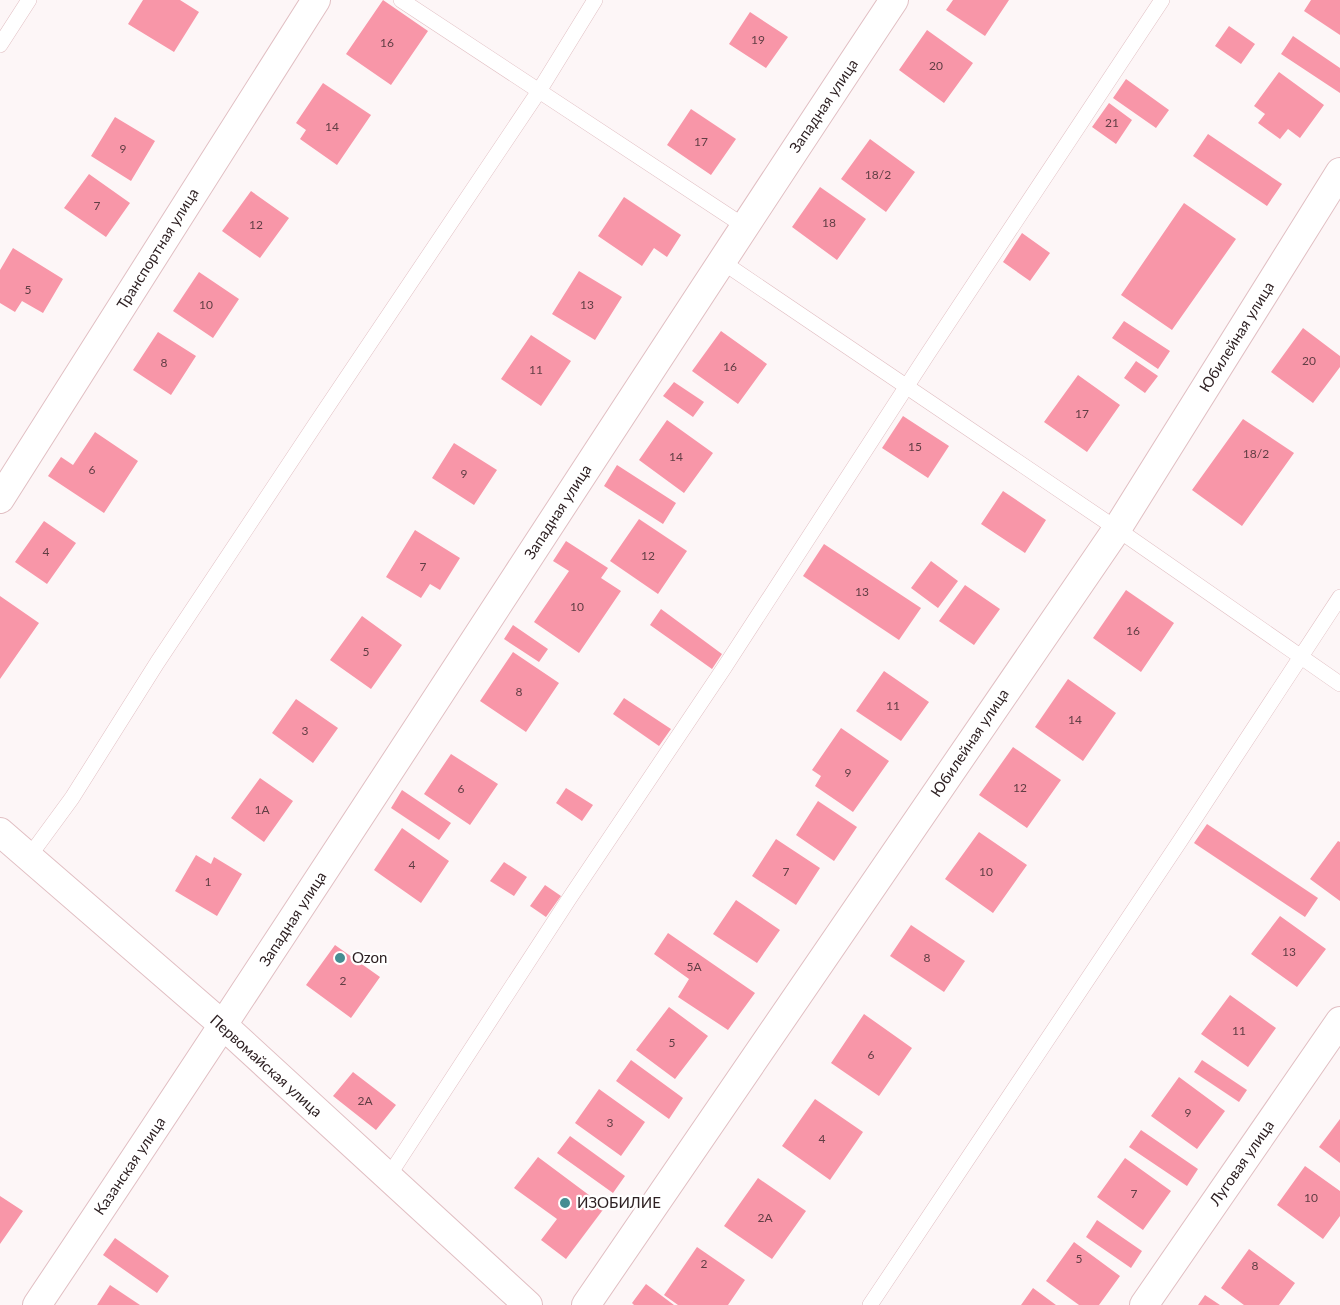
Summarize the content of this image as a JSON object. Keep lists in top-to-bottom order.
{
  "streets": {
    "street": [
      "Западная улица",
      "Транспортная улица",
      "Юбилейная улица",
      "Первомайская улица",
      "Луговая улица",
      "Казанская улица"
    ]
  },
  "crossings": [
    ["Западная улица", "Первомайская улица"],
    ["Западная улица", "Казанская улица"],
    ["Первомайская улица", "Казанская улица"]
  ],
  "places": ["Ozon", "ИЗОБИЛИЕ"],
  "house_numbers": [
    "19",
    "16",
    "20",
    "21",
    "14",
    "17",
    "9",
    "18/2",
    "7",
    "18",
    "12",
    "5",
    "10",
    "13",
    "20",
    "8",
    "16",
    "11",
    "17",
    "15",
    "18/2",
    "14",
    "6",
    "9",
    "4",
    "12",
    "7",
    "13",
    "10",
    "16",
    "5",
    "8",
    "11",
    "14",
    "3",
    "9",
    "12",
    "6",
    "1А",
    "4",
    "7",
    "10",
    "1",
    "13",
    "8",
    "5А",
    "2",
    "11",
    "5",
    "6",
    "2А",
    "9",
    "3",
    "4",
    "7",
    "10",
    "2А",
    "5",
    "2",
    "8"
  ]
}
